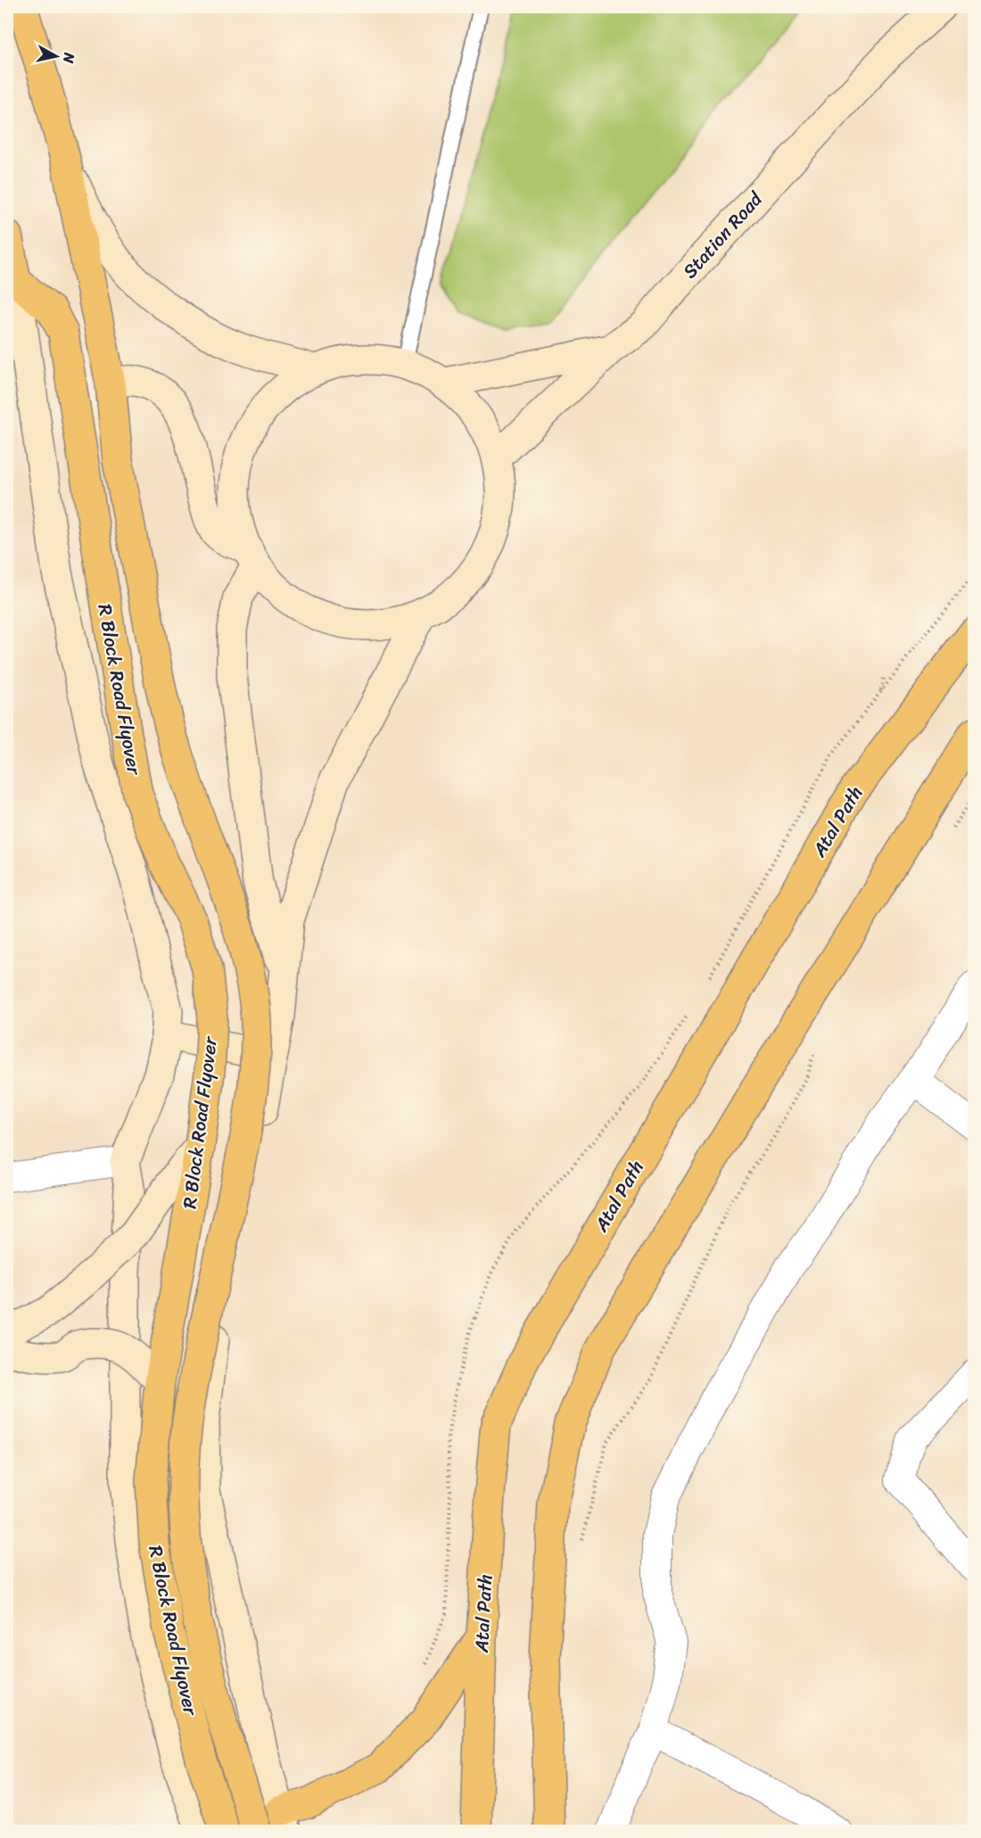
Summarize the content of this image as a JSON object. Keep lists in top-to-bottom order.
{
  "streets": {
    "main road": ["Station Road", "R Block Road Flyover", "Atal Path"]
  },
  "north": "right"
}
